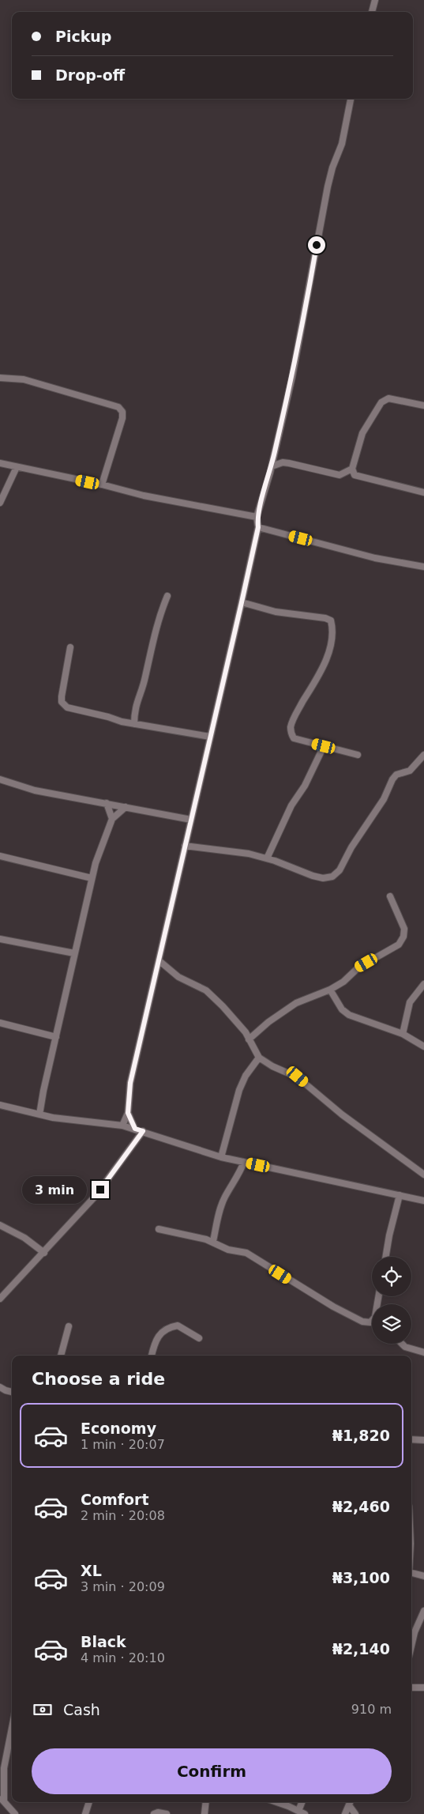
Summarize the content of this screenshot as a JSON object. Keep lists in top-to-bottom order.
{
  "page": {
    "banner": ["Pickup", "Drop-off"],
    "bubble": "3 min",
    "heading": "Choose a ride",
    "list": [
      {
        "name": "Economy",
        "note": "1 min · 20:07",
        "value": "₦1,820"
      },
      {
        "name": "Comfort",
        "note": "2 min · 20:08",
        "value": "₦2,460"
      },
      {
        "name": "XL",
        "note": "3 min · 20:09",
        "value": "₦3,100"
      },
      {
        "name": "Black",
        "note": "4 min · 20:10",
        "value": "₦2,140"
      }
    ],
    "pay": ["Cash", "910 m"],
    "buttons": "Confirm"
  }
}
